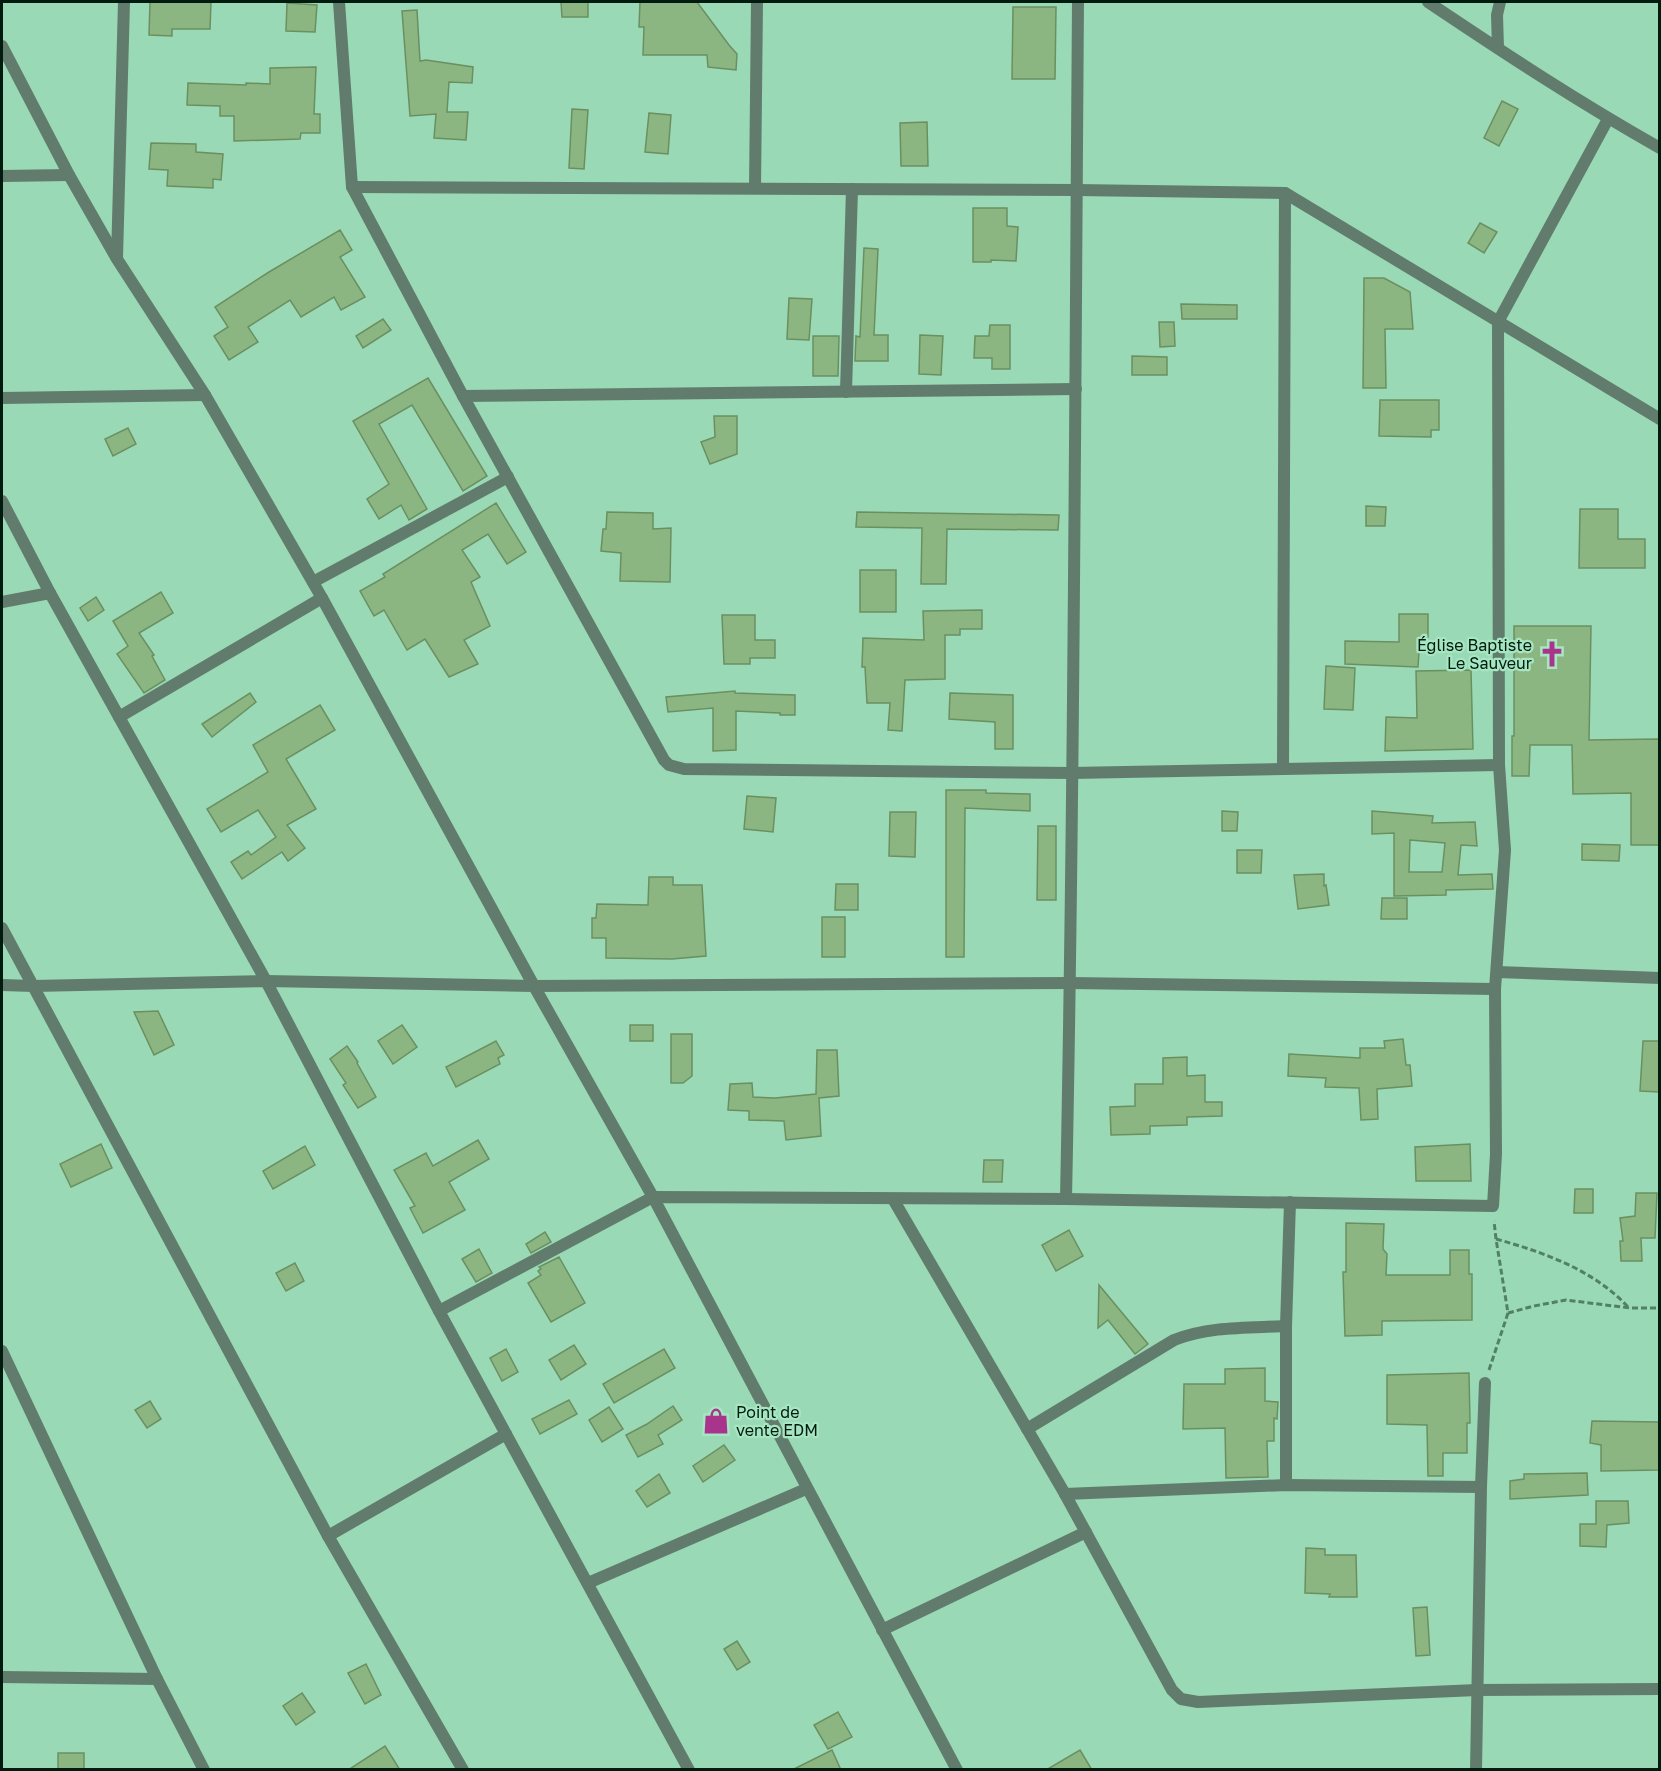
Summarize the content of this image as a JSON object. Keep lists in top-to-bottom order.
{
  "places": {
    "church": ["Église Baptiste Le Sauveur"],
    "shop": ["Point de vente EDM"]
  }
}
